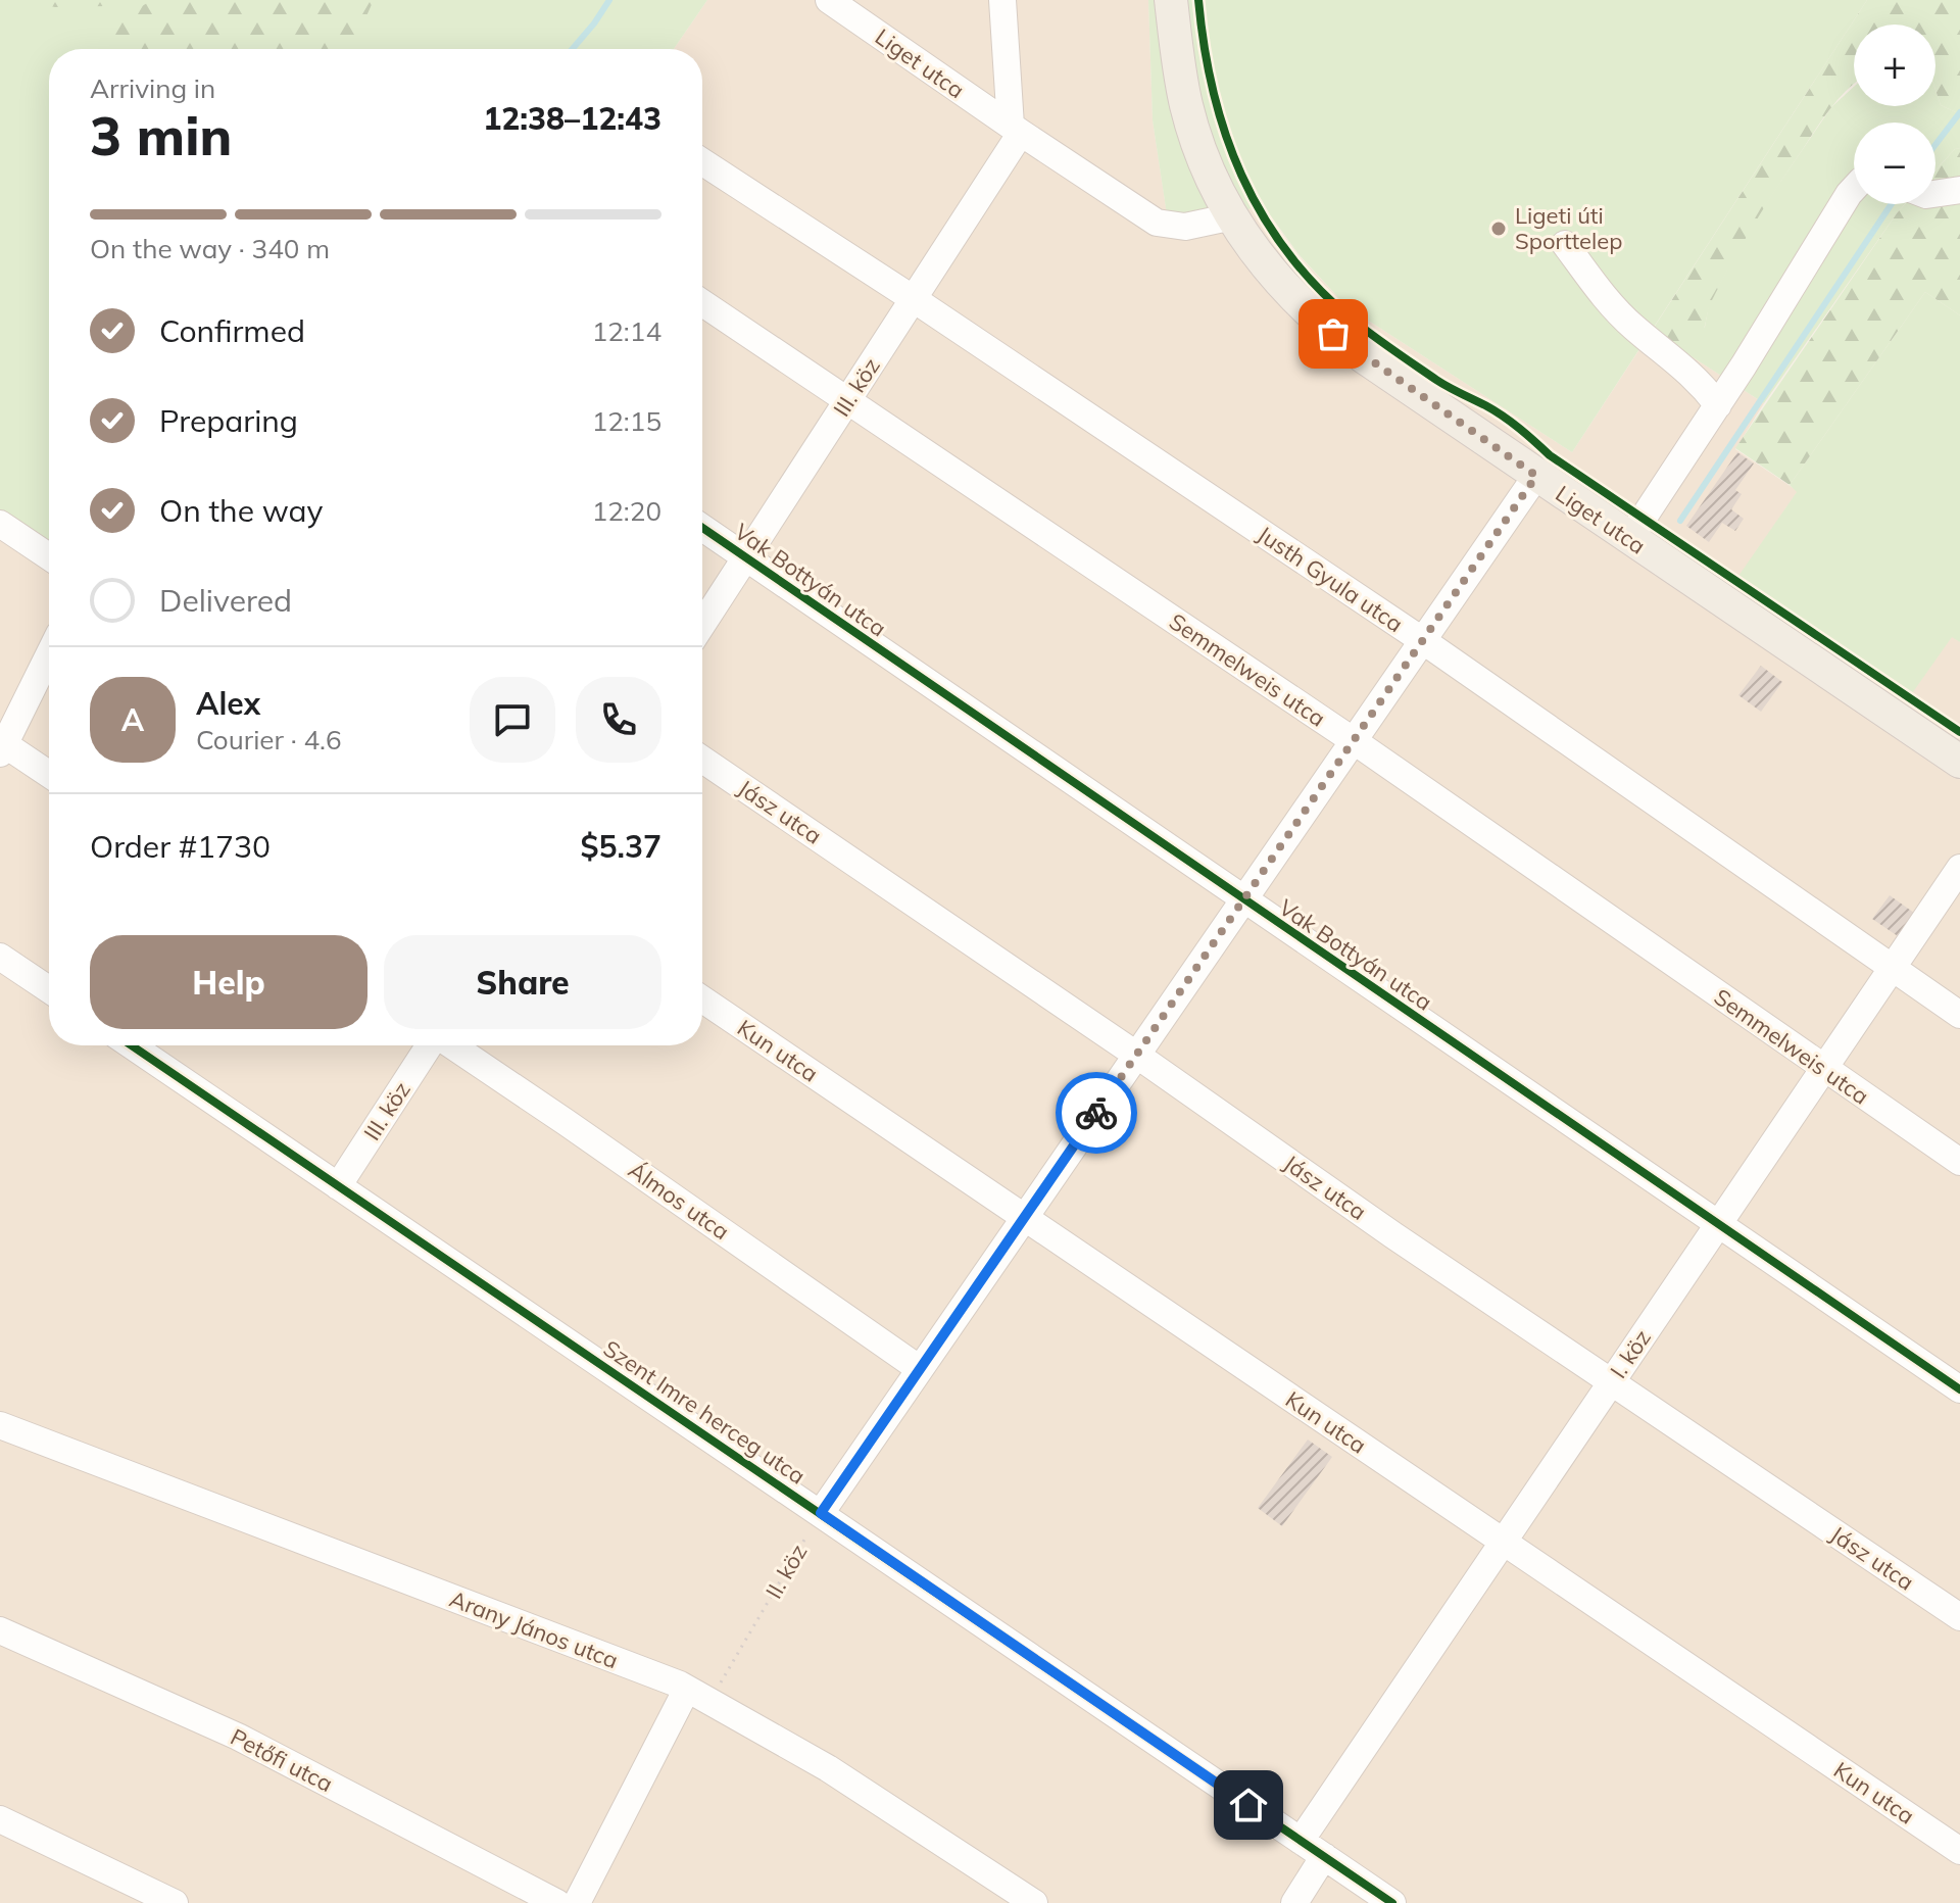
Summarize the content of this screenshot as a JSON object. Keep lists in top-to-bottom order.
{
  "streets": {
    "main road": ["Liget utca"],
    "street": [
      "III. köz",
      "Justh Gyula utca",
      "Vak Bottyán utca",
      "Semmelweis utca",
      "Jász utca",
      "Kun utca",
      "Álmos utca",
      "I. köz",
      "Szent Imre herceg utca",
      "Arany János utca",
      "Petőfi utca"
    ],
    "path": ["II. köz"]
  },
  "crossings": [
    ["Liget utca", "III. köz"],
    ["III. köz", "Justh Gyula utca"],
    ["III. köz", "Vak Bottyán utca"],
    ["III. köz", "Semmelweis utca"],
    ["III. köz", "Szent Imre herceg utca"],
    ["Justh Gyula utca", "I. köz"],
    ["Vak Bottyán utca", "I. köz"],
    ["Semmelweis utca", "I. köz"],
    ["Jász utca", "I. köz"],
    ["Kun utca", "I. köz"],
    ["I. köz", "Szent Imre herceg utca"],
    ["Szent Imre herceg utca", "II. köz"],
    ["II. köz", "Arany János utca"]
  ],
  "places": ["Ligeti úti Sporttelep"],
  "page": {
    "map_buttons": ["+", "−"],
    "heading": ["3 min", "Arriving in", "12:38–12:43"],
    "panel": [
      "Alex",
      "Courier · 4.6",
      "Order #1730",
      "$5.37"
    ],
    "bar": "On the way · 340 m",
    "list": [
      ["Confirmed", "12:14"],
      ["Preparing", "12:15"],
      ["On the way", "12:20"],
      "Delivered"
    ],
    "round": "A",
    "buttons": ["Help", "Share"]
  }
}
